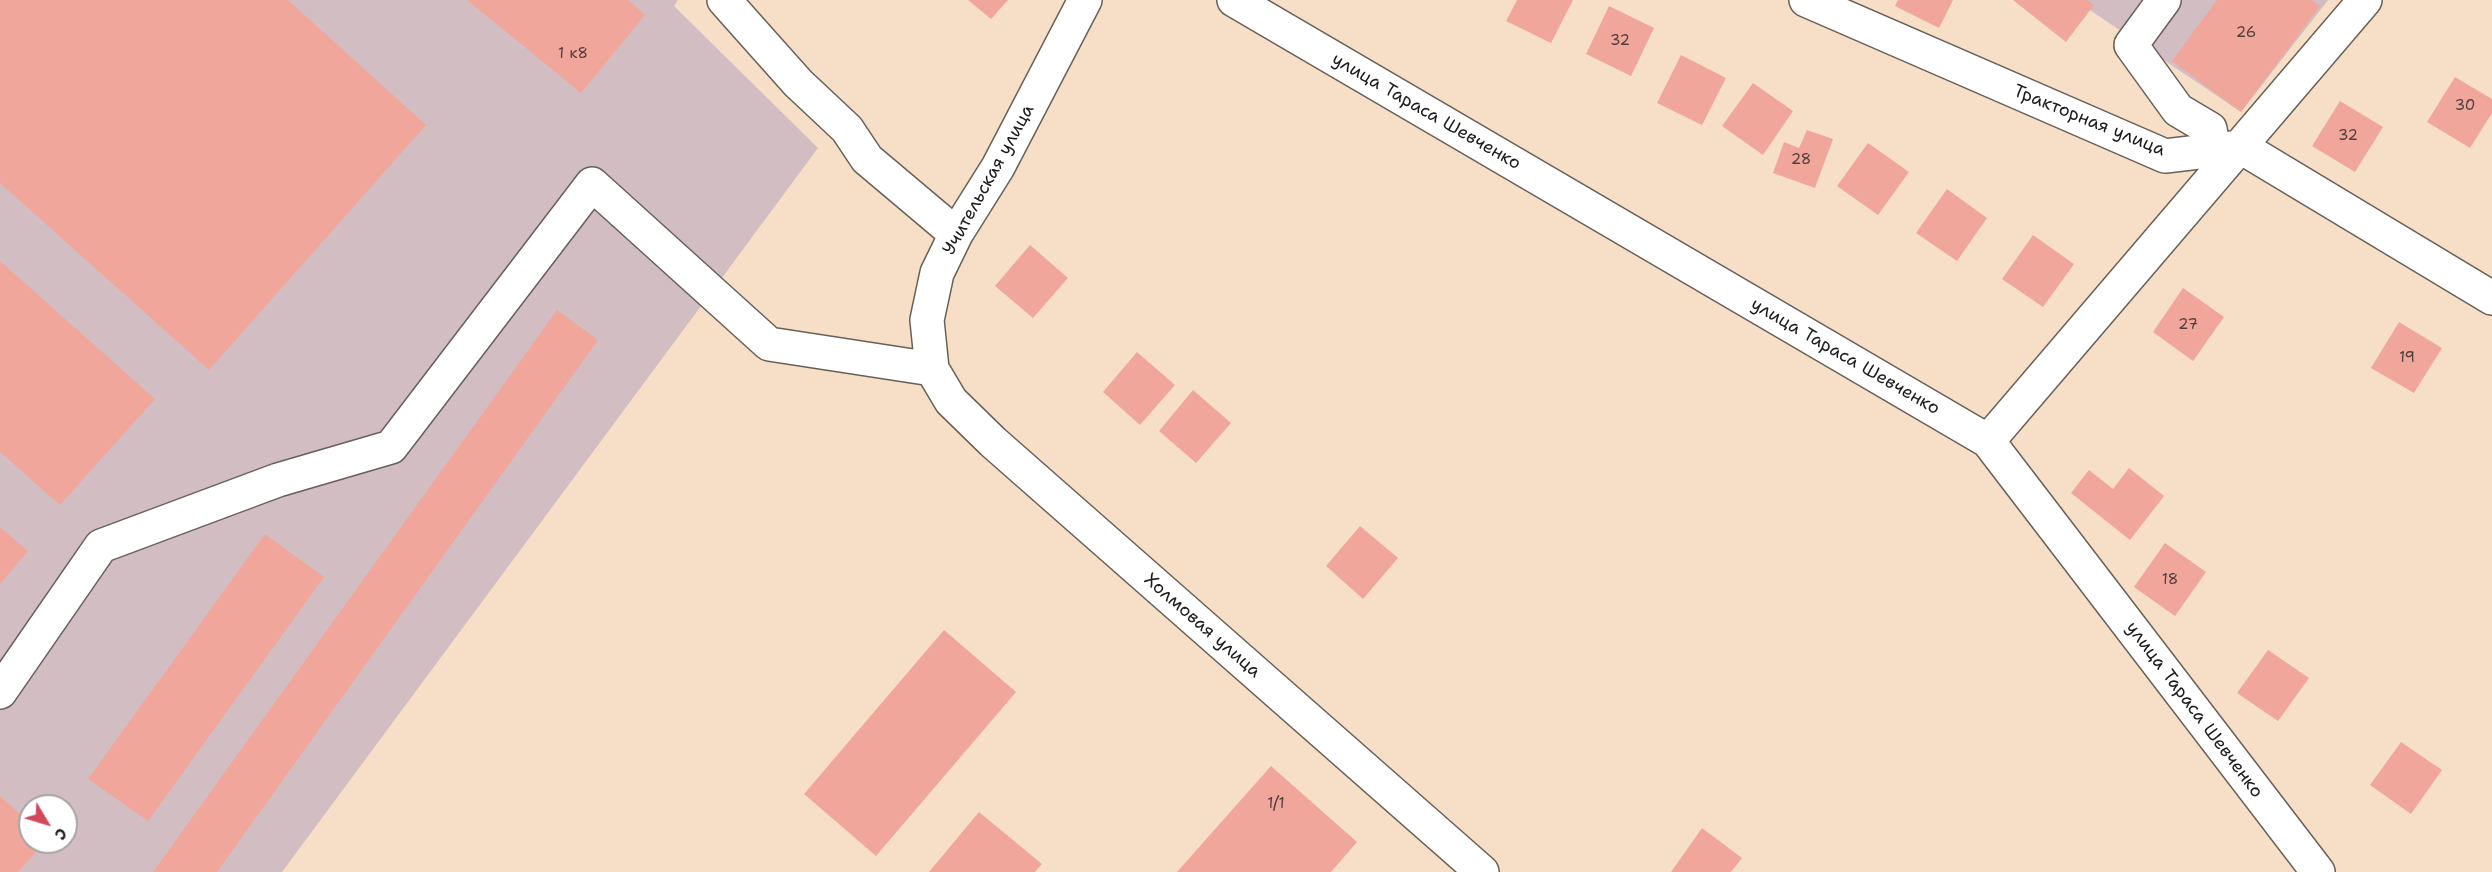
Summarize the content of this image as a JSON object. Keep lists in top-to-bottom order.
{
  "streets": {
    "street": [
      "улица Тараса Шевченко",
      "Тракторная улица",
      "Учительская улица",
      "Холмовая улица"
    ]
  },
  "crossings": [
    ["Учительская улица", "Холмовая улица"]
  ],
  "house_numbers": [
    "26",
    "32",
    "1 к8",
    "30",
    "32",
    "28",
    "27",
    "19",
    "18",
    "1/1"
  ],
  "north": "bottom right"
}
